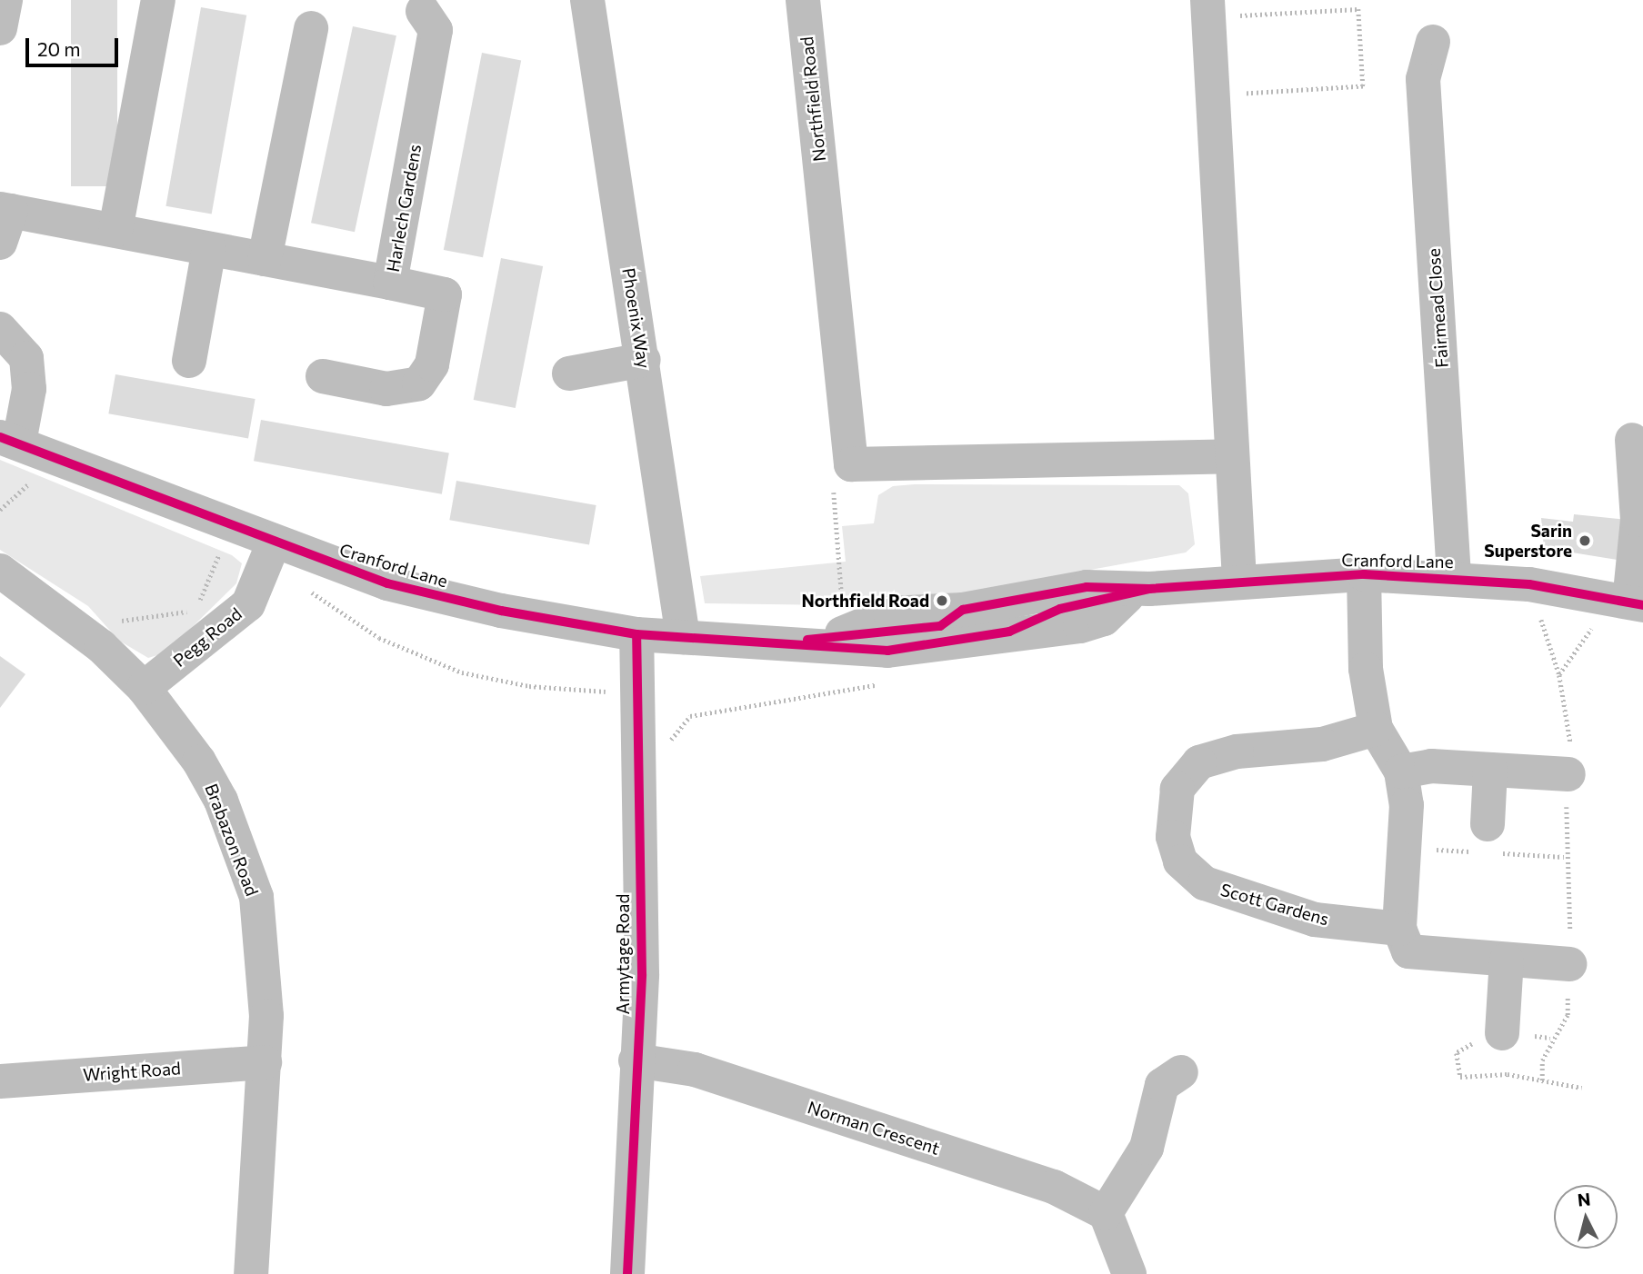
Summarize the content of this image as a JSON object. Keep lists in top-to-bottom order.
{
  "streets": {
    "street": [
      "Northfield Road",
      "Harlech Gardens",
      "Fairmead Close",
      "Phoenix Way",
      "Cranford Lane",
      "Pegg Road",
      "Brabazon Road",
      "Scott Gardens",
      "Armytage Road",
      "Wright Road",
      "Norman Crescent"
    ]
  },
  "crossings": [
    ["Fairmead Close", "Cranford Lane"],
    ["Phoenix Way", "Cranford Lane"],
    ["Cranford Lane", "Pegg Road"],
    ["Cranford Lane", "Armytage Road"],
    ["Pegg Road", "Brabazon Road"],
    ["Brabazon Road", "Wright Road"],
    ["Armytage Road", "Norman Crescent"]
  ],
  "places": ["Sarin Superstore", "Northfield Road"],
  "scale_bar": "20 m",
  "north": "top"
}
